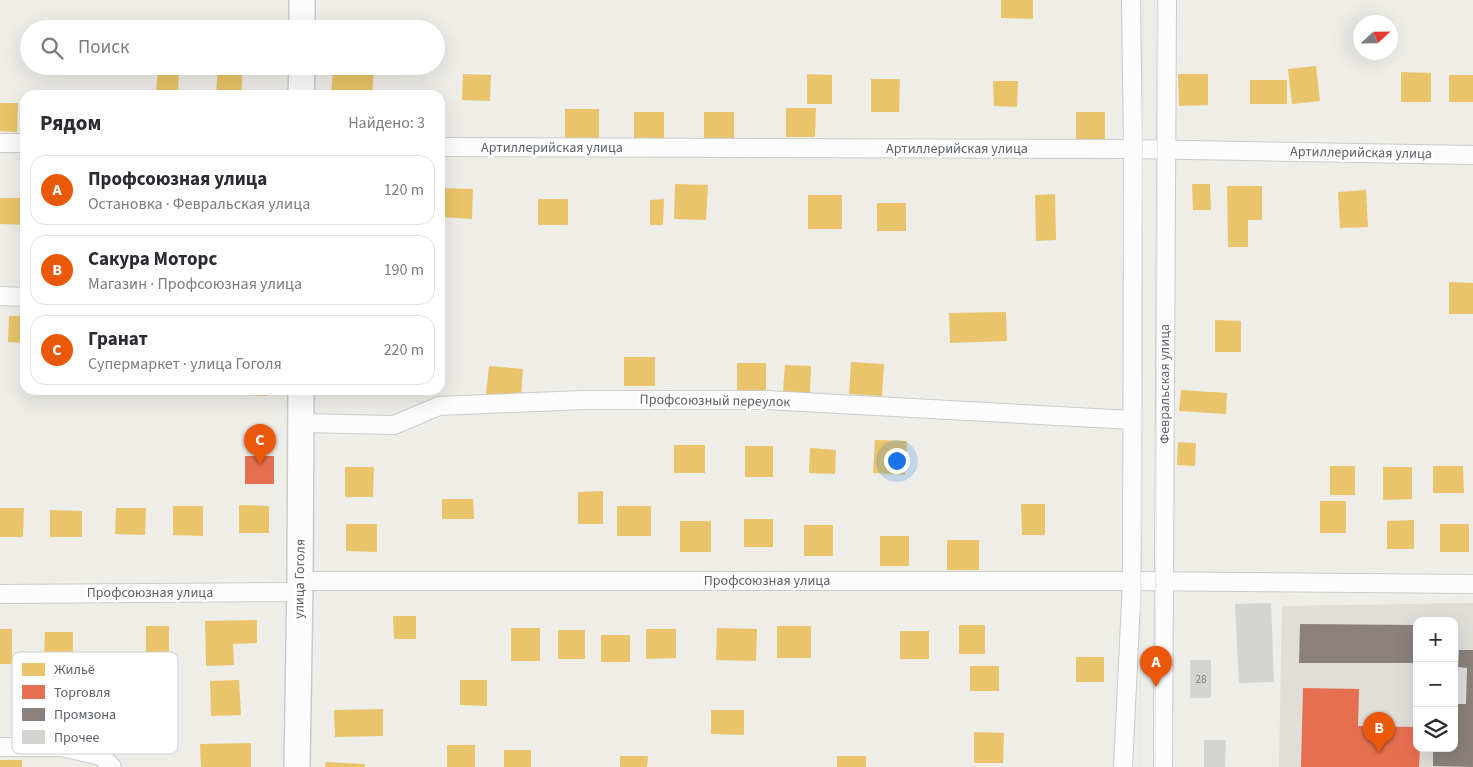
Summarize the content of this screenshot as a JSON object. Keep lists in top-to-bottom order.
{
  "streets": {
    "main road": ["улица Гоголя"],
    "street": [
      "Артиллерийская улица",
      "Февральская улица",
      "Профсоюзный переулок",
      "Профсоюзная улица"
    ]
  },
  "crossings": [
    ["Артиллерийская улица", "Февральская улица"],
    ["Февральская улица", "Профсоюзная улица"],
    ["Профсоюзный переулок", "улица Гоголя"],
    ["улица Гоголя", "Профсоюзная улица"]
  ],
  "house_numbers": ["28"],
  "legend": [
    "Жильё",
    "Торговля",
    "Промзона",
    "Прочее"
  ],
  "north": "right",
  "page": {
    "search": "Поиск",
    "heading": ["Рядом", "Найдено: 3"],
    "list": [
      {
        "mark": "A",
        "name": "Профсоюзная улица",
        "note": "Остановка · Февральская улица",
        "value": "120 m"
      },
      {
        "mark": "B",
        "name": "Сакура Моторс",
        "note": "Магазин · Профсоюзная улица",
        "value": "190 m"
      },
      {
        "mark": "C",
        "name": "Гранат",
        "note": "Супермаркет · улица Гоголя",
        "value": "220 m"
      }
    ],
    "pins": ["C", "A", "B"],
    "map_buttons": ["+", "−"]
  }
}
